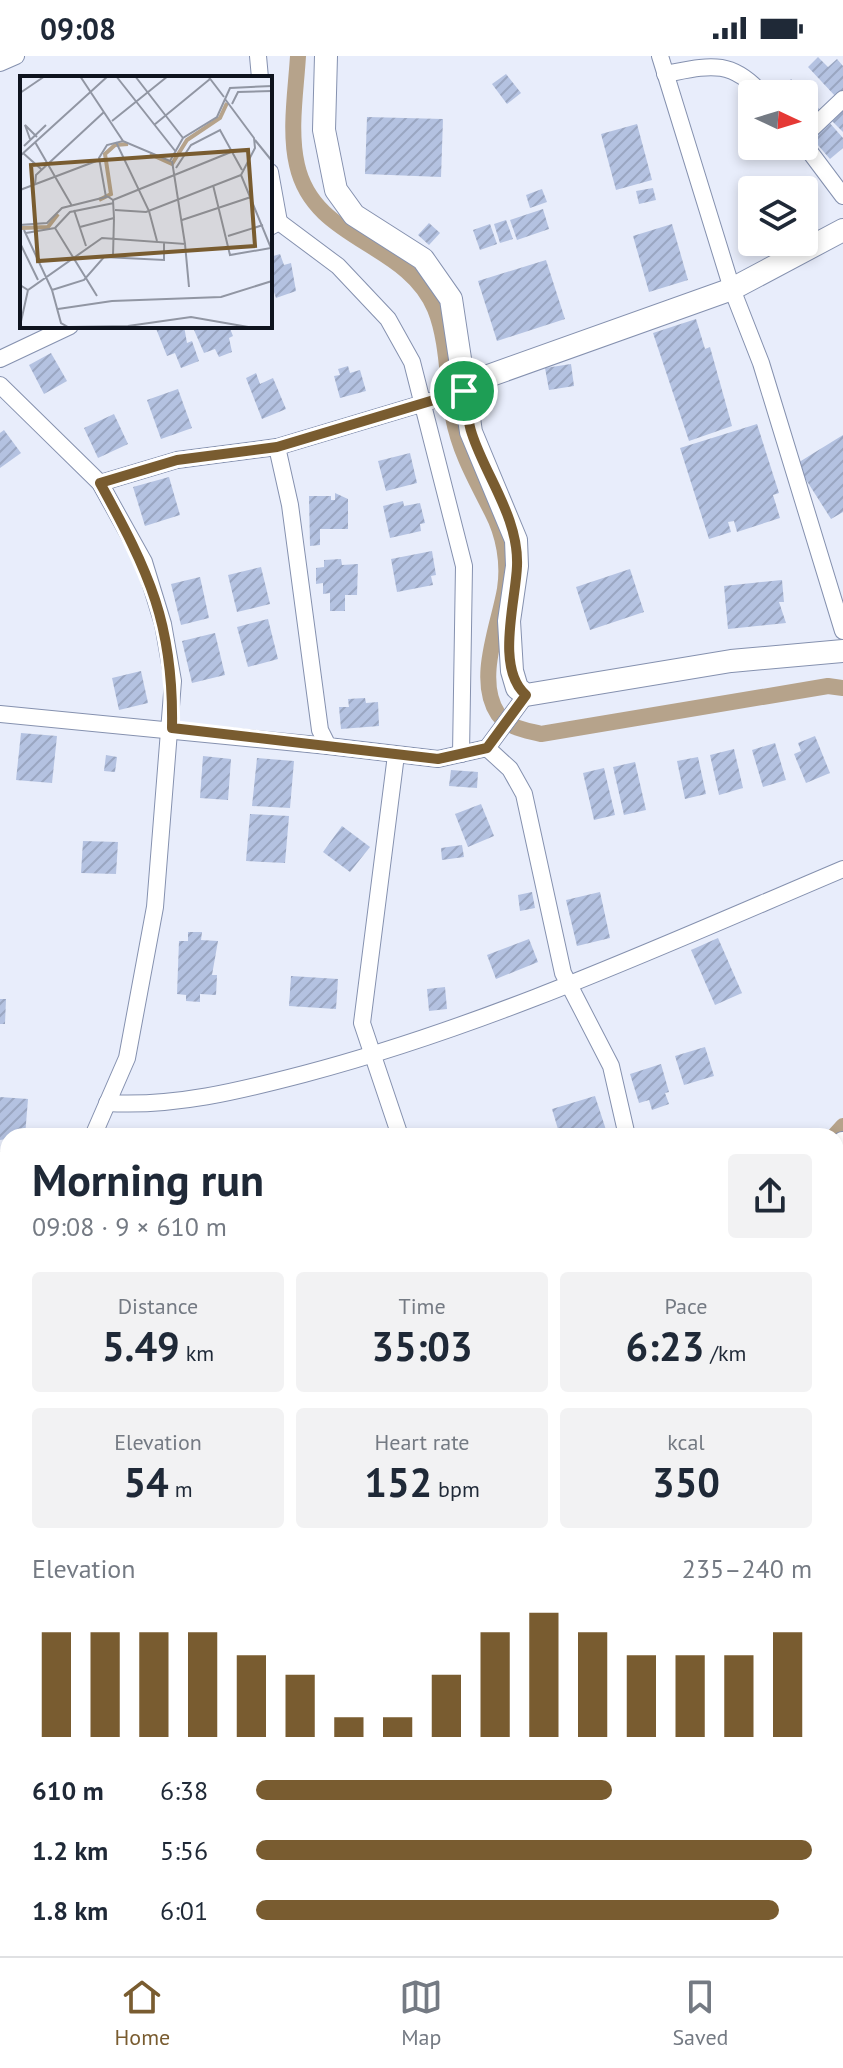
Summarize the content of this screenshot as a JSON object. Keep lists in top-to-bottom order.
{
  "north": "right",
  "page": {
    "status": "09:08",
    "heading": ["Morning run", "09:08 · 9 × 610 m"],
    "stats": [
      ["Distance", "5.49 km"],
      ["Time", "35:03"],
      ["Pace", "6:23 /km"],
      ["Elevation", "54 m"],
      ["Heart rate", "152 bpm"],
      ["kcal", "350"]
    ],
    "chart": ["Elevation", "235–240 m"],
    "list": [
      {
        "name": "610 m",
        "note": "6:38"
      },
      {
        "name": "1.2 km",
        "note": "5:56"
      },
      {
        "name": "1.8 km",
        "note": "6:01"
      }
    ],
    "tabs": ["Home", "Map", "Saved"]
  }
}
